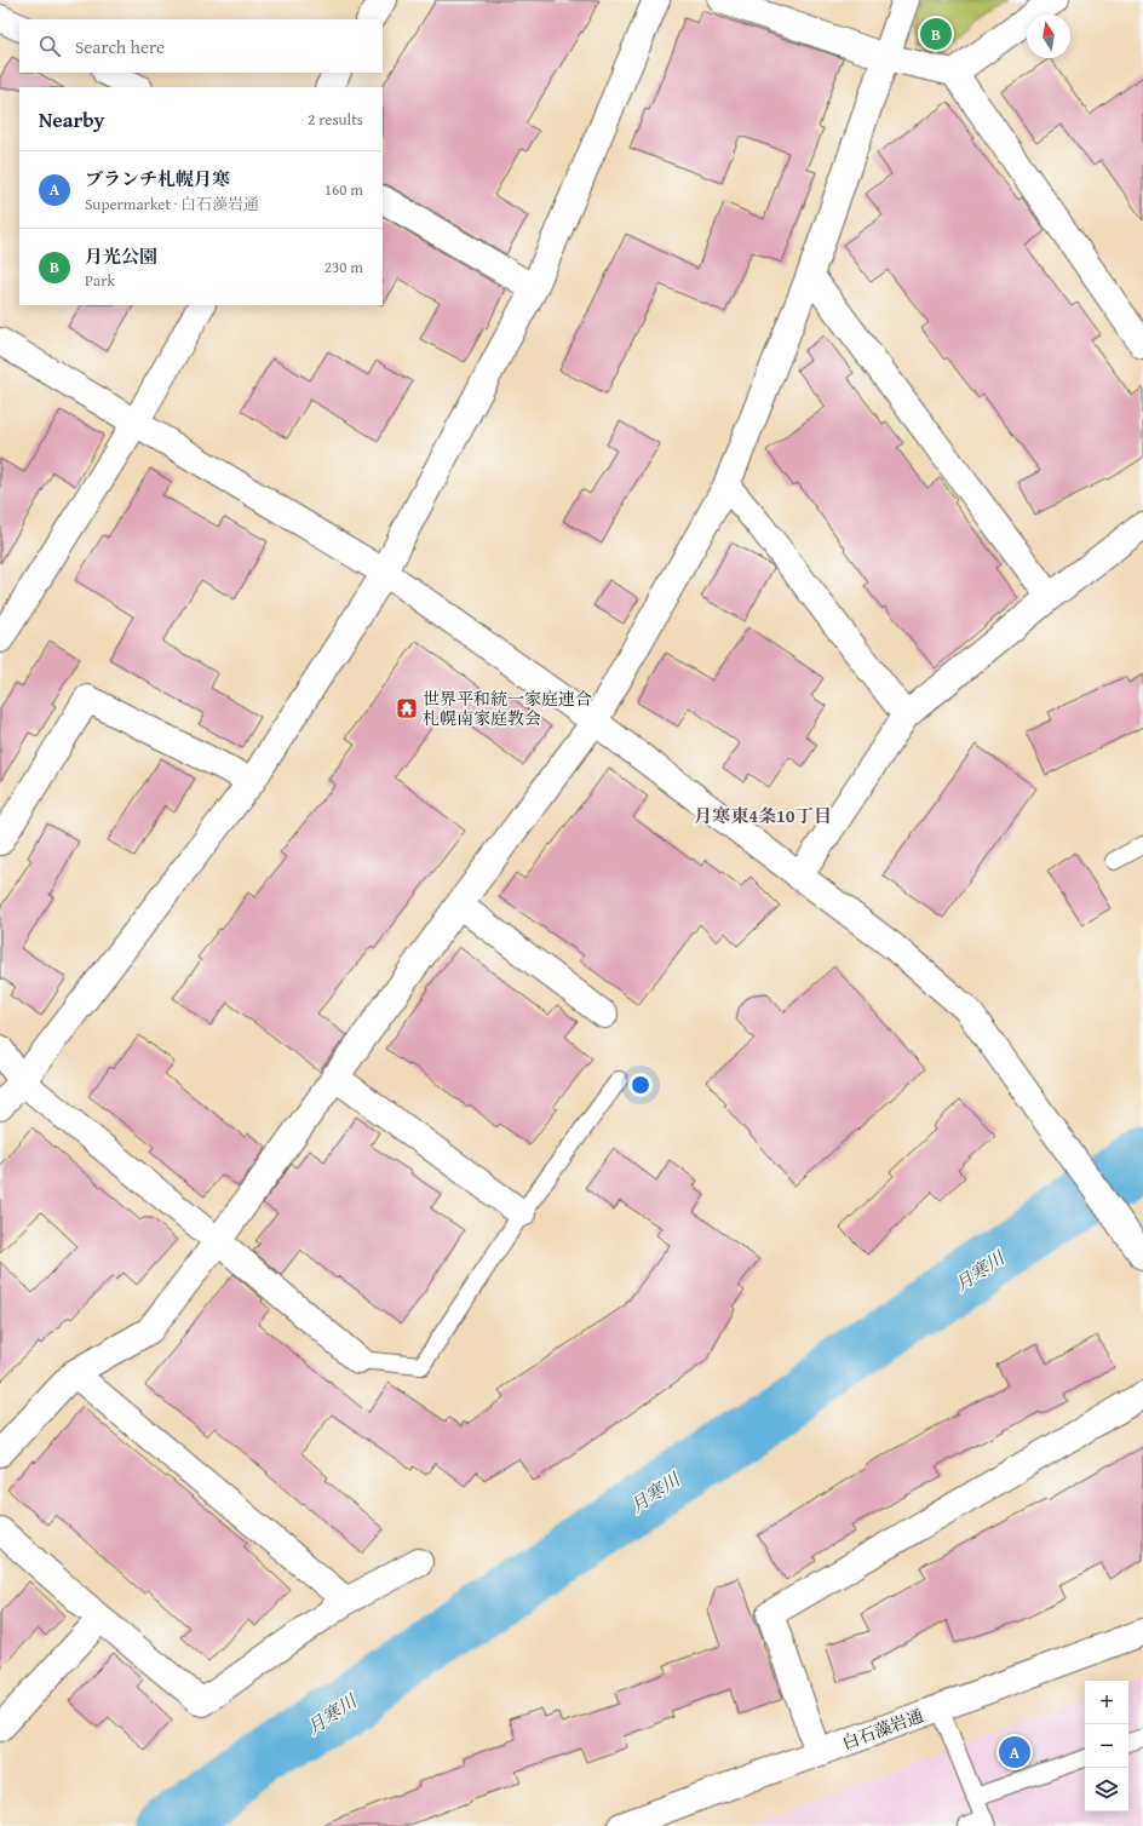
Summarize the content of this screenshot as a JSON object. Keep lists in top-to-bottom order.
{
  "streets": {
    "street": ["白石藻岩通"]
  },
  "districts": ["月寒東4条10丁目"],
  "water": ["月寒川"],
  "places": {
    "temple": ["世界平和統一家庭連合 札幌南家庭教会"]
  },
  "north": "top",
  "page": {
    "pins": ["B", "A"],
    "search": "Search here",
    "heading": ["Nearby", "2 results"],
    "list": [
      {
        "mark": "A",
        "name": "ブランチ札幌月寒",
        "note": "Supermarket · 白石藻岩通",
        "value": "160 m"
      },
      {
        "mark": "B",
        "name": "月光公園",
        "note": "Park",
        "value": "230 m"
      }
    ],
    "map_buttons": ["+", "−"]
  }
}
